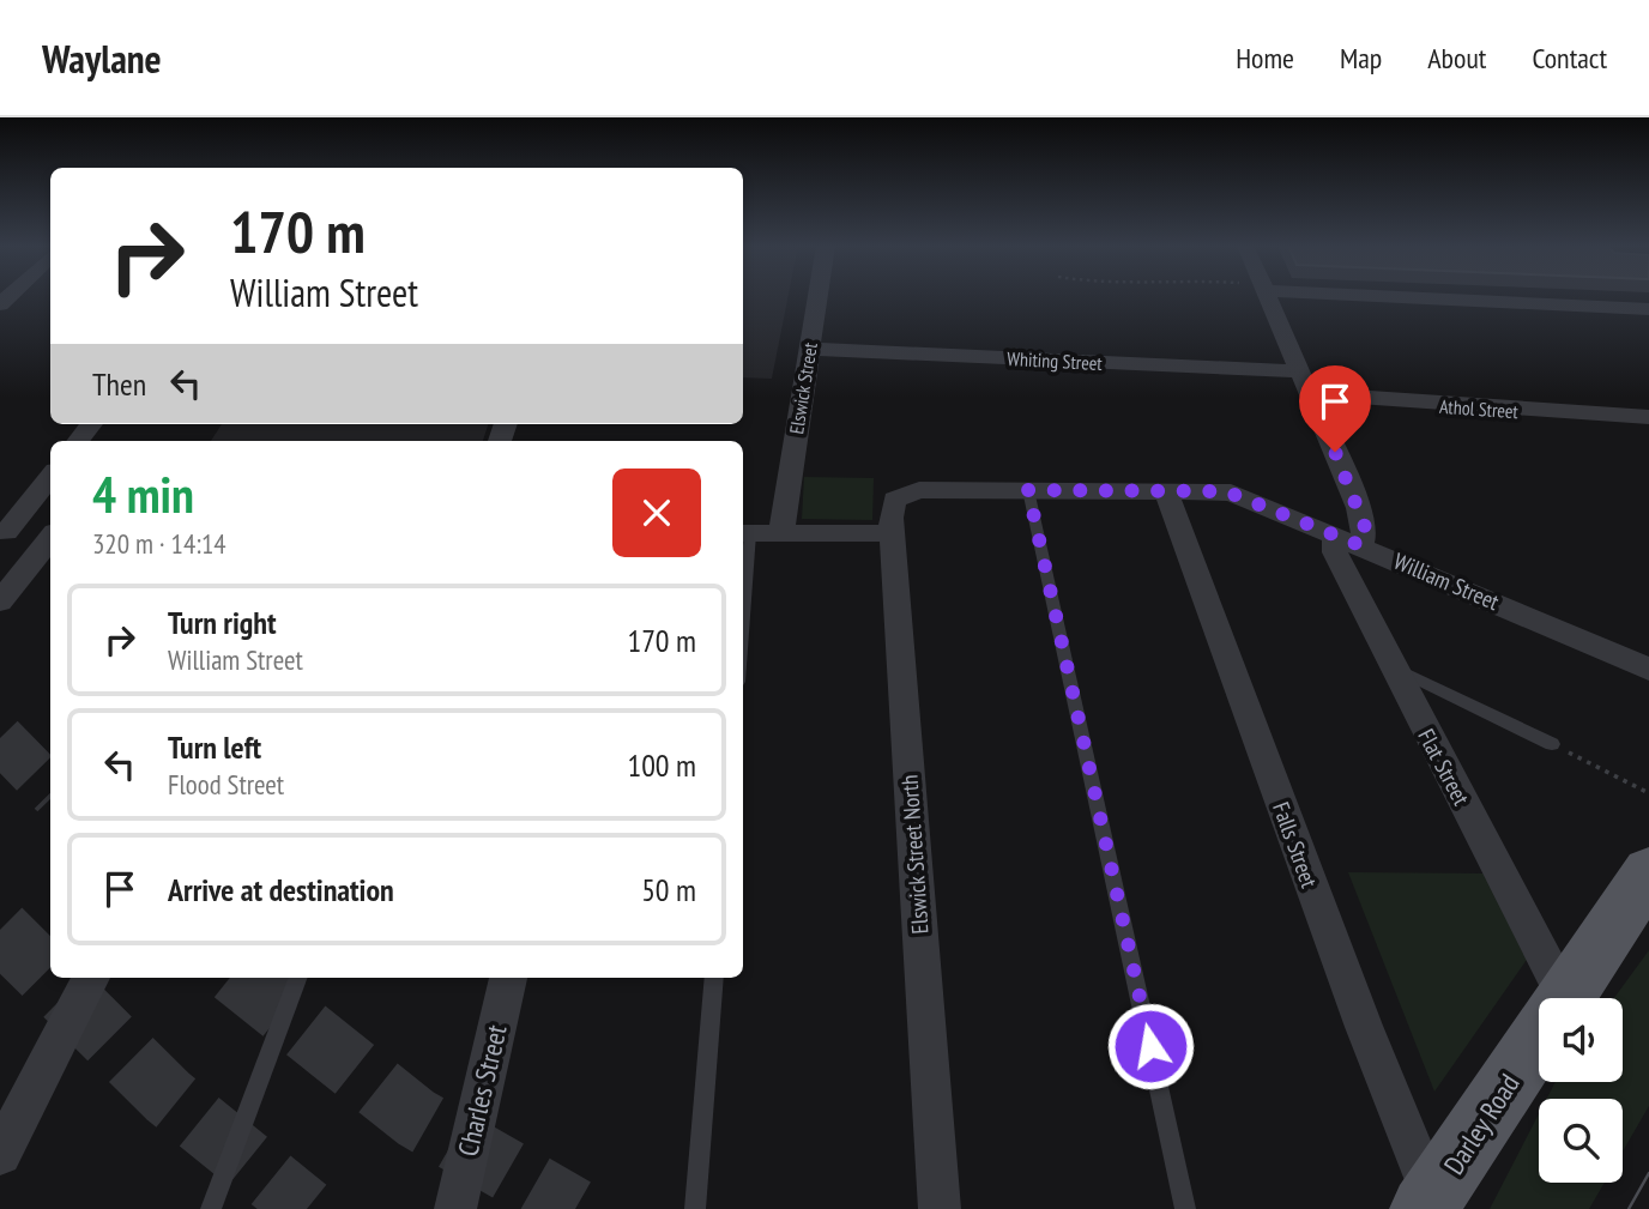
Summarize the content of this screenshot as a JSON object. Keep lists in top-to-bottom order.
{
  "streets": {
    "main road": ["Darley Road"],
    "street": [
      "Whiting Street",
      "Elswick Street",
      "Athol Street",
      "William Street",
      "Flat Street",
      "Falls Street",
      "Elswick Street North",
      "Charles Street"
    ]
  },
  "crossings": [
    ["Whiting Street", "Elswick Street"],
    ["Whiting Street", "Flat Street"],
    ["Elswick Street", "William Street"],
    ["Athol Street", "Flat Street"],
    ["William Street", "Flat Street"],
    ["William Street", "Falls Street"],
    ["William Street", "Elswick Street North"],
    ["Flat Street", "Darley Road"],
    ["Falls Street", "Darley Road"]
  ],
  "page": {
    "header": "Waylane",
    "nav": [
      "Home",
      "Map",
      "About",
      "Contact"
    ],
    "turn": ["170 m", "William Street"],
    "then": "Then",
    "heading": ["4 min", "320 m · 14:14"],
    "list": [
      {
        "name": "Turn right",
        "note": "William Street",
        "value": "170 m"
      },
      {
        "name": "Turn left",
        "note": "Flood Street",
        "value": "100 m"
      },
      {
        "name": "Arrive at destination",
        "value": "50 m"
      }
    ]
  }
}
